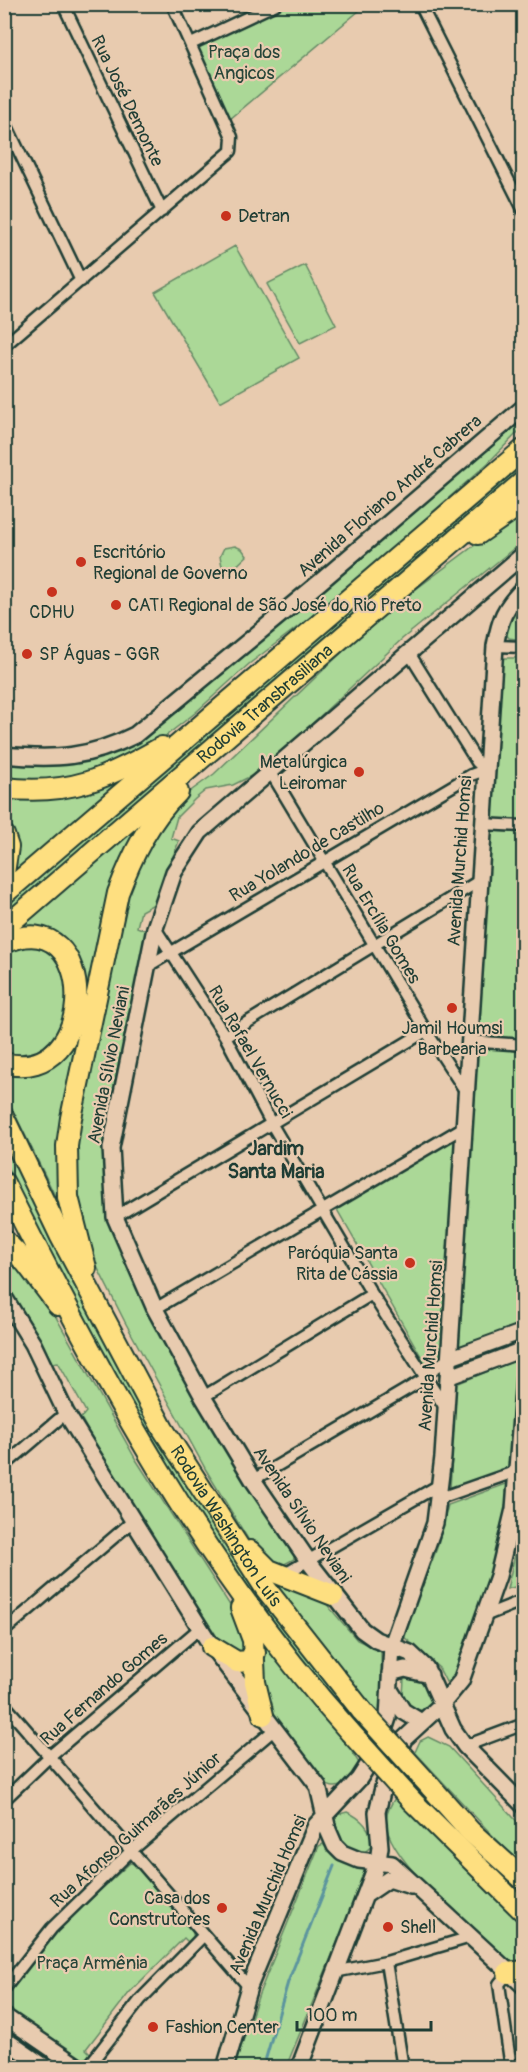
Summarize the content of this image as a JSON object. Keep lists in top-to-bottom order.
{
  "streets": {
    "highway": ["Rodovia Transbrasiliana", "Rodovia Washington Luís"],
    "main road": ["Avenida Floriano André Cabrera", "Avenida Murchid Homsi", "Avenida Sílvio Neviani"],
    "street": [
      "Rua José Demonte",
      "Rua Yolando de Castilho",
      "Rua Ercília Gomes",
      "Rua Rafael Vernucci",
      "Rua Fernando Gomes",
      "Rua Afonso Guimarães Júnior"
    ]
  },
  "crossings": [
    ["Rua Yolando de Castilho", "Avenida Murchid Homsi"],
    ["Rua Yolando de Castilho", "Rua Ercília Gomes"],
    ["Rua Yolando de Castilho", "Rua Rafael Vernucci"],
    ["Rua Yolando de Castilho", "Avenida Sílvio Neviani"],
    ["Avenida Murchid Homsi", "Rua Ercília Gomes"],
    ["Avenida Murchid Homsi", "Rua Rafael Vernucci"],
    ["Avenida Murchid Homsi", "Avenida Sílvio Neviani"],
    ["Rua Ercília Gomes", "Avenida Sílvio Neviani"],
    ["Rua Rafael Vernucci", "Avenida Sílvio Neviani"]
  ],
  "districts": ["Jardim Santa Maria"],
  "parks": ["Praça dos Angicos", "Praça Armênia"],
  "places": [
    "Detran",
    "Escritório Regional de Governo",
    "CDHU",
    "CATI Regional de São José do Rio Preto",
    "SP Águas - GGR",
    "Metalúrgica Leiromar",
    "Jamil Houmsi Barbearia",
    "Paróquia Santa Rita de Cássia",
    "Casa dos Construtores",
    "Shell",
    "Fashion Center"
  ],
  "scale_bar": "100 m"
}
